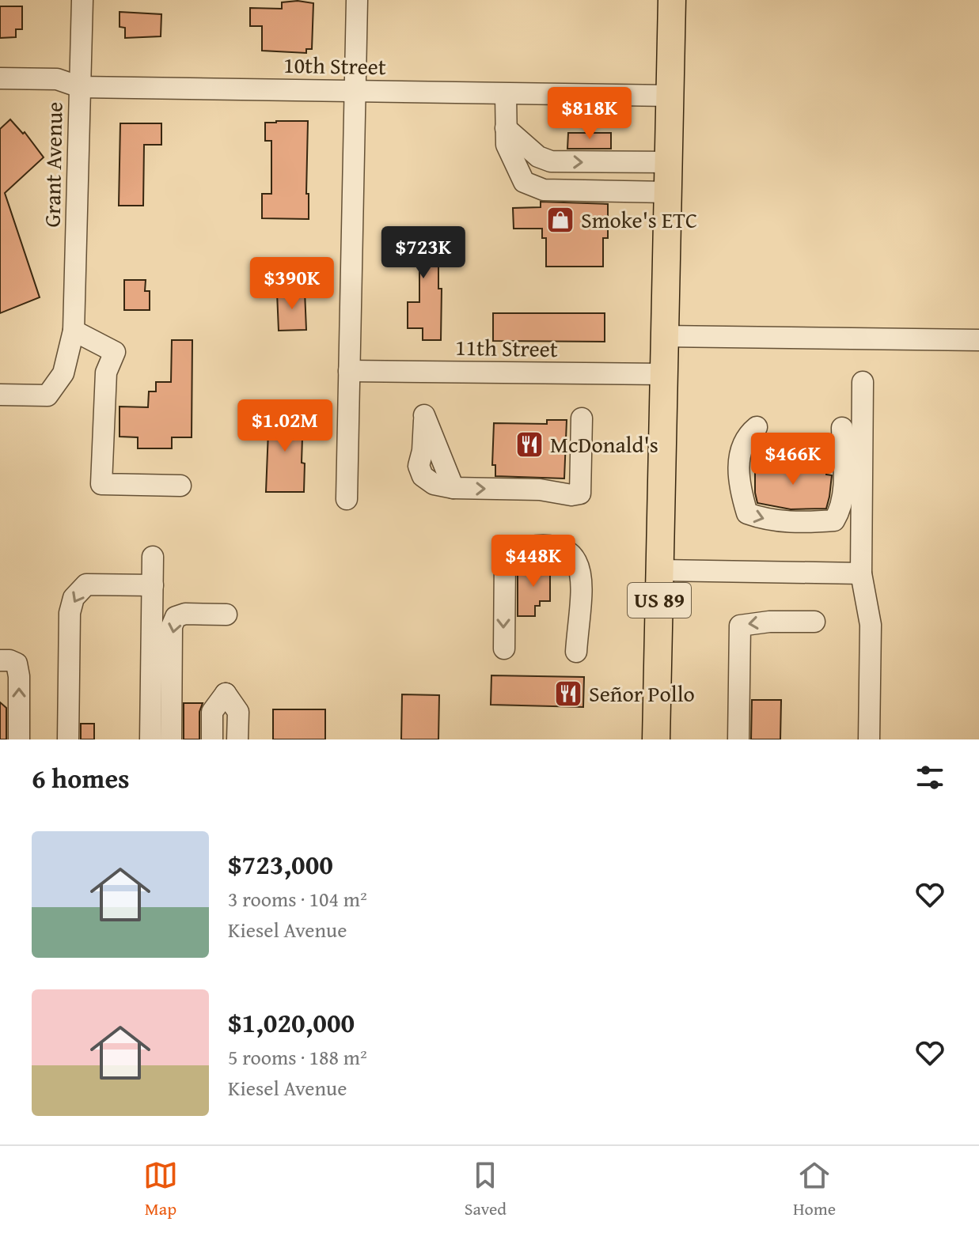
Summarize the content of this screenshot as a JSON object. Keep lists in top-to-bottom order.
{
  "streets": {
    "main road": ["US 89"],
    "street": ["10th Street", "Grant Avenue", "11th Street"]
  },
  "crossings": [
    ["10th Street", "Grant Avenue"],
    ["10th Street", "US 89"],
    ["11th Street", "US 89"]
  ],
  "places": {
    "shop": ["Smoke's ETC"],
    "restaurant": ["McDonald's", "Señor Pollo"]
  },
  "page": {
    "price": [
      "$818K",
      "$723K",
      "$390K",
      "$1.02M",
      "$466K",
      "$448K"
    ],
    "heading": "6 homes",
    "list": [
      {
        "name": "$723,000",
        "note": "3 rooms · 104 m² · Kiesel Avenue"
      },
      {
        "name": "$1,020,000",
        "note": "5 rooms · 188 m² · Kiesel Avenue"
      }
    ],
    "tabs": ["Map", "Saved", "Home"]
  }
}
